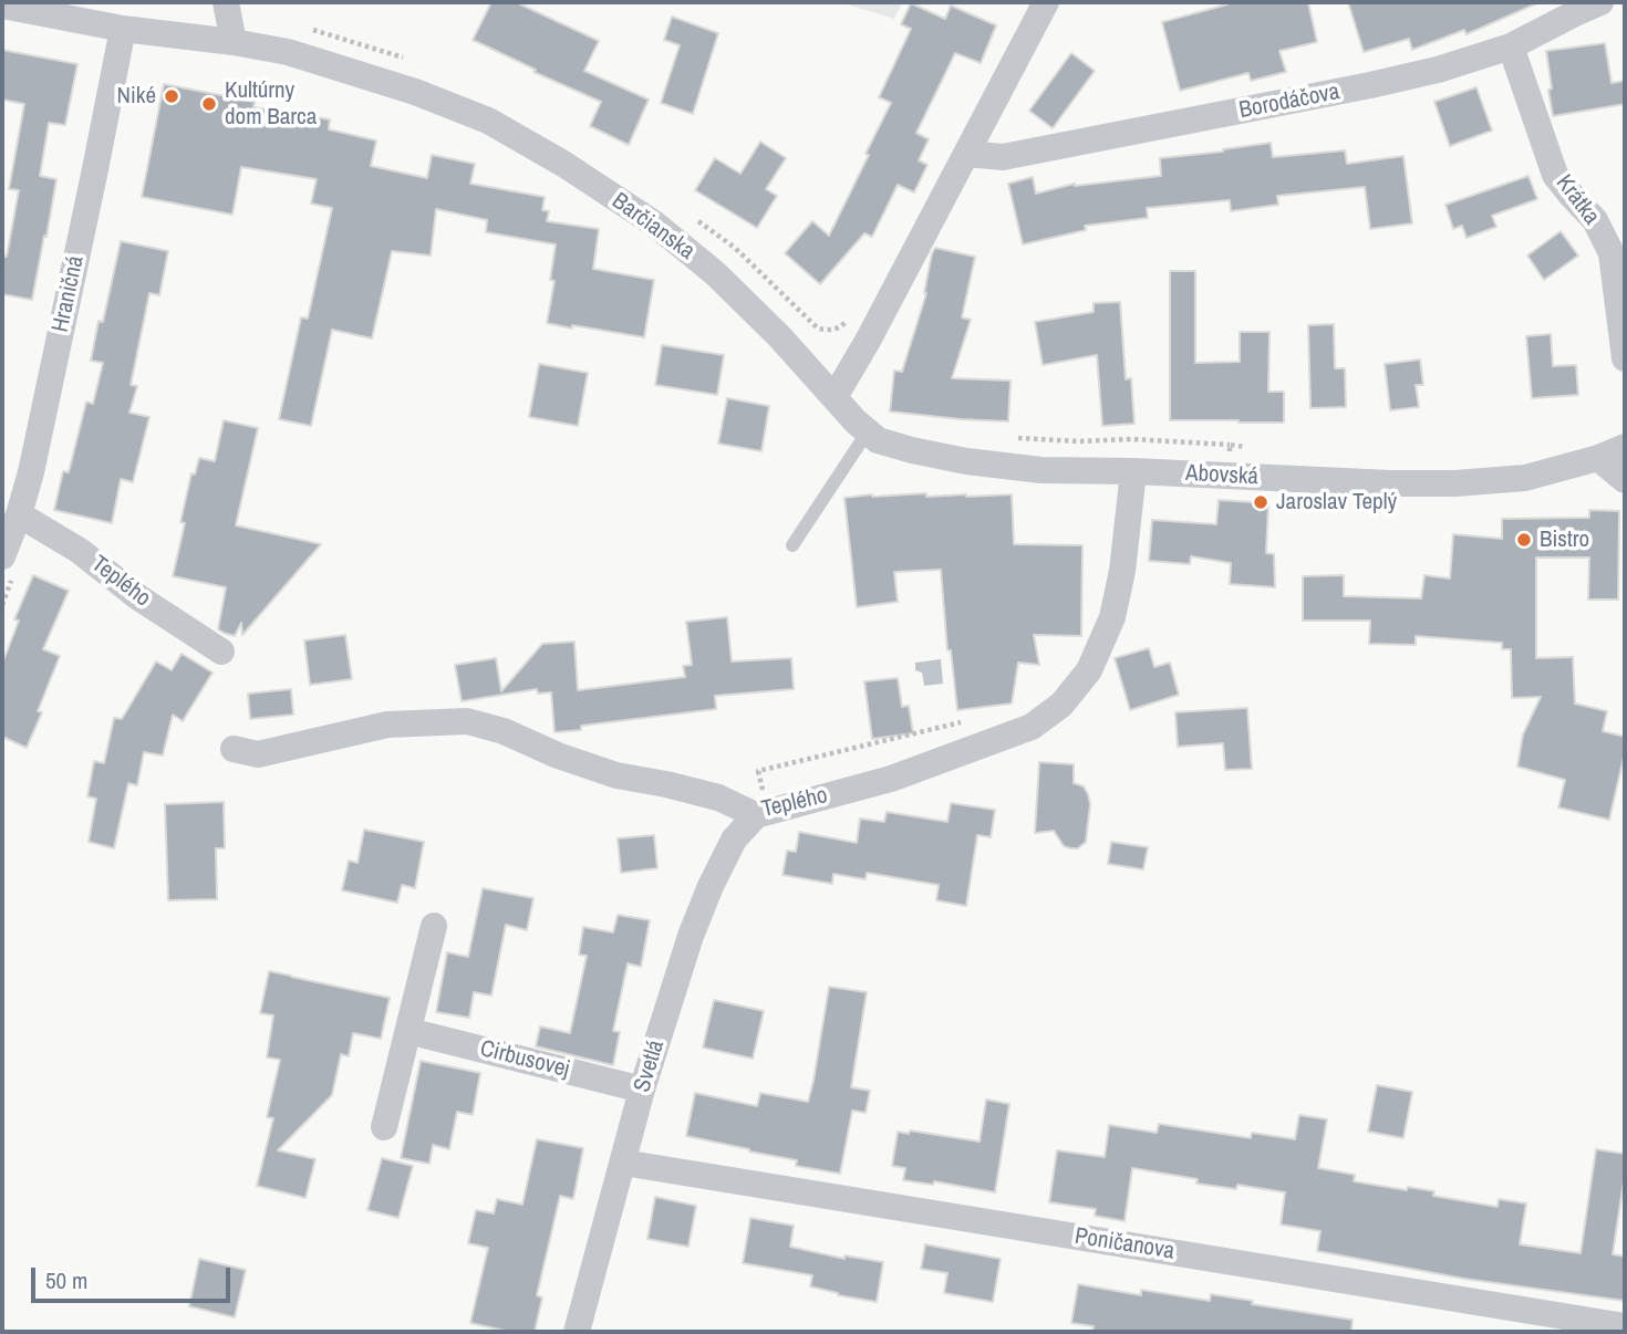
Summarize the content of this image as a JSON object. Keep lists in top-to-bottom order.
{
  "streets": {
    "street": [
      "Borodáčova",
      "Krátka",
      "Barčianska",
      "Hraničná",
      "Abovská",
      "Teplého",
      "Cirbusovej",
      "Svetlá",
      "Poničanova"
    ]
  },
  "crossings": [
    ["Borodáčova", "Krátka"],
    ["Barčianska", "Hraničná"],
    ["Barčianska", "Abovská"],
    ["Hraničná", "Teplého"],
    ["Abovská", "Teplého"],
    ["Teplého", "Svetlá"],
    ["Cirbusovej", "Svetlá"],
    ["Svetlá", "Poničanova"]
  ],
  "places": [
    "Niké",
    "Kultúrny dom Barca",
    "Jaroslav Teplý",
    "Bistro"
  ],
  "scale_bar": "50 m"
}
